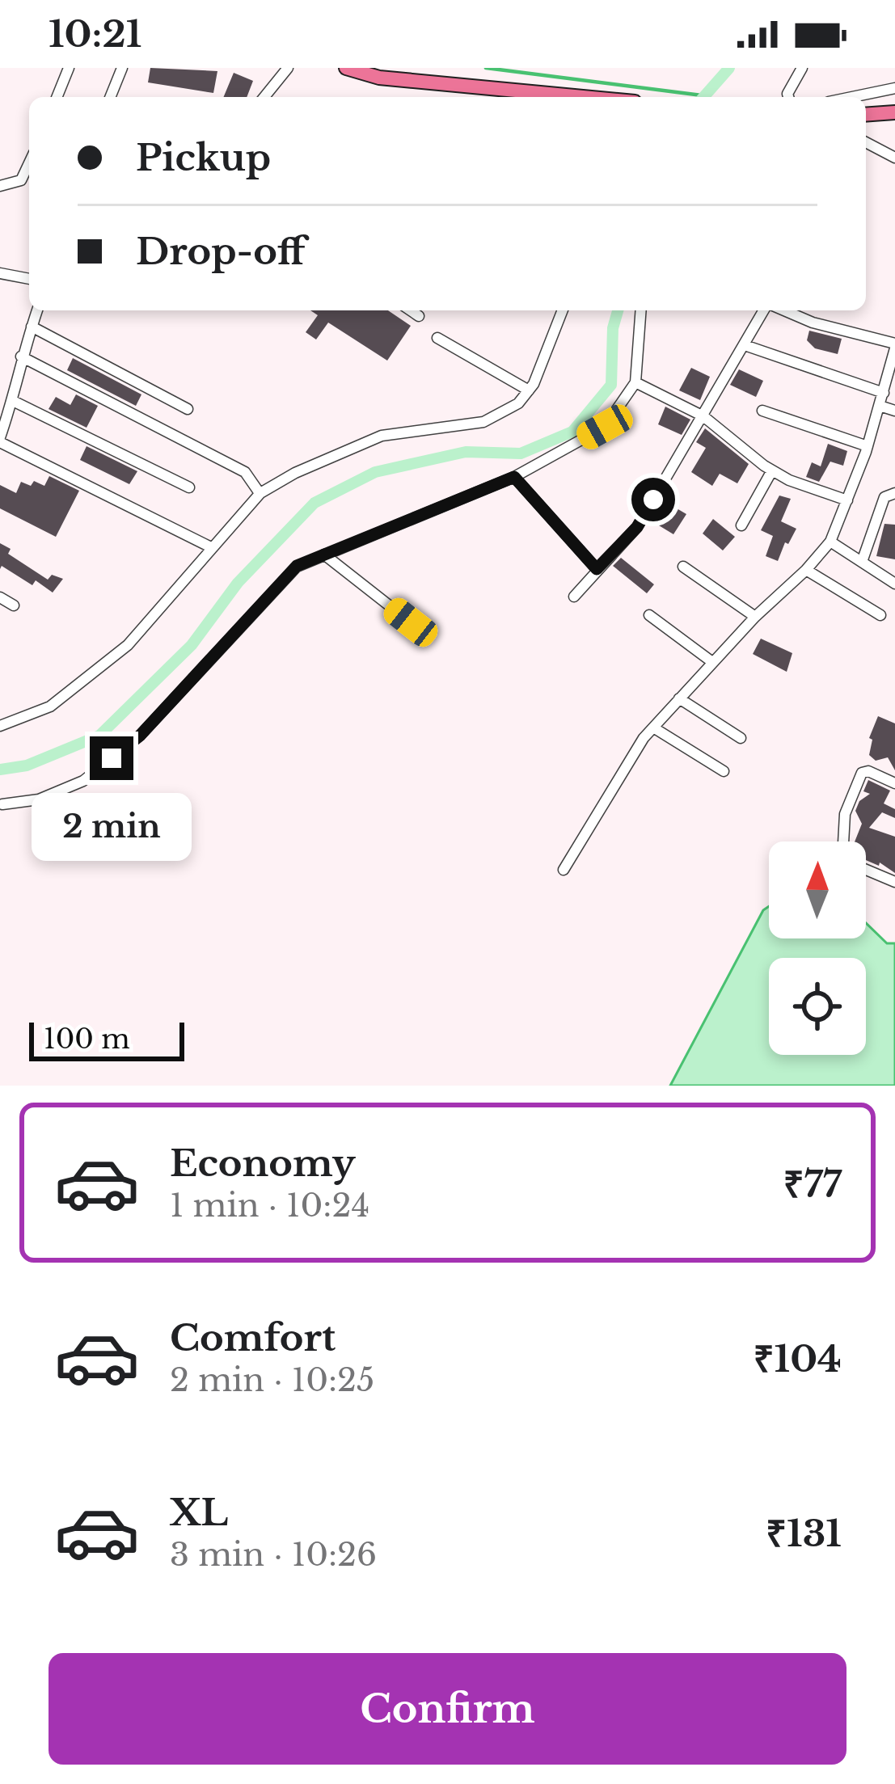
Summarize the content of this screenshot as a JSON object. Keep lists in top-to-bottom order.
{
  "scale_bar": "100 m",
  "north": "top",
  "page": {
    "status": "10:21",
    "banner": ["Pickup", "Drop-off"],
    "bubble": "2 min",
    "scale": "100 m",
    "list": [
      {
        "name": "Economy",
        "note": "1 min · 10:24",
        "value": "₹77"
      },
      {
        "name": "Comfort",
        "note": "2 min · 10:25",
        "value": "₹104"
      },
      {
        "name": "XL",
        "note": "3 min · 10:26",
        "value": "₹131"
      }
    ],
    "buttons": "Confirm"
  }
}
